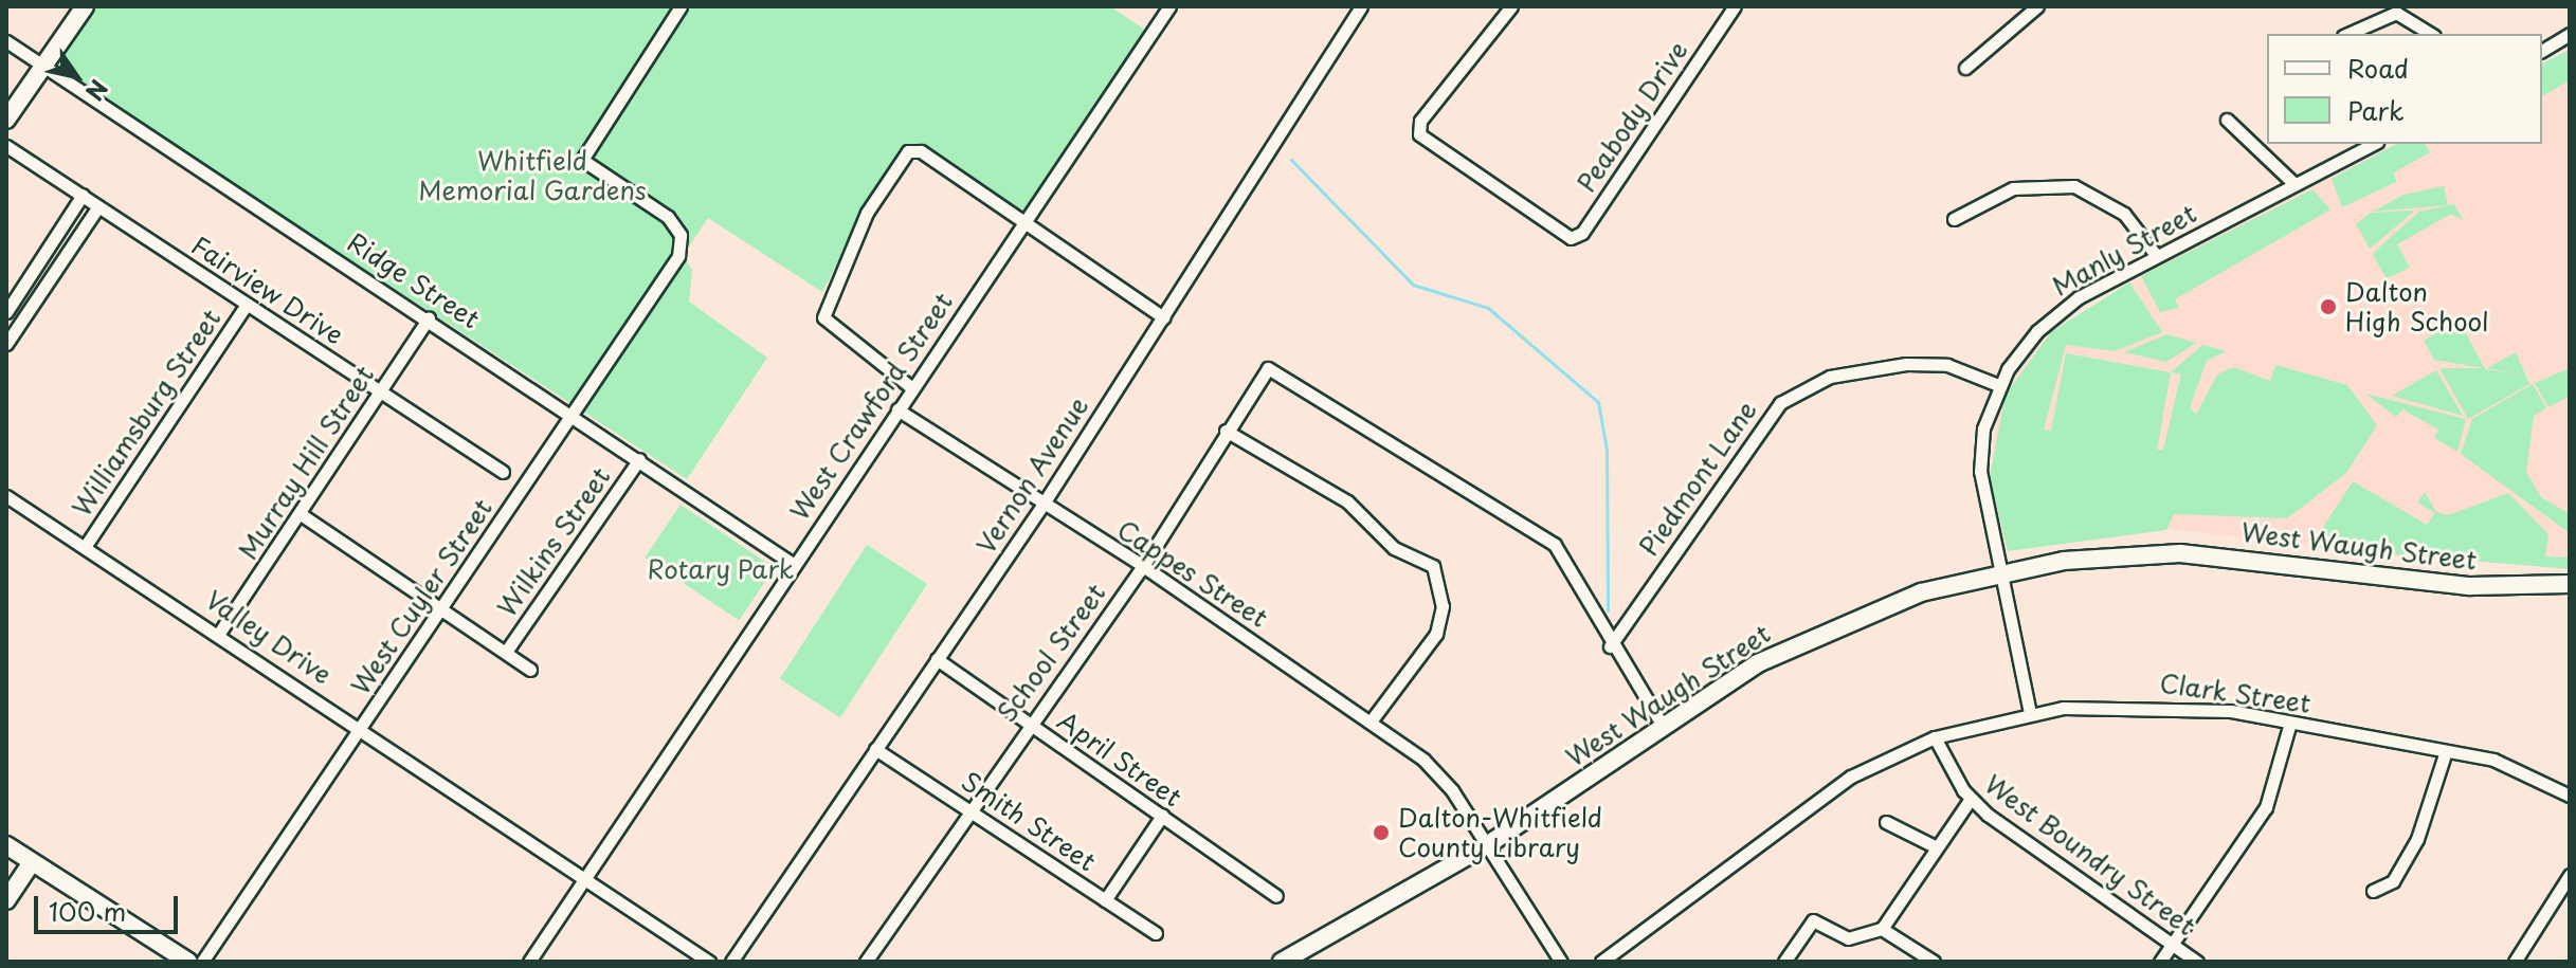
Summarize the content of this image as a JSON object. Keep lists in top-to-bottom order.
{
  "streets": {
    "street": [
      "Peabody Drive",
      "Manly Street",
      "Ridge Street",
      "Fairview Drive",
      "West Crawford Street",
      "Williamsburg Street",
      "Murray Hill Street",
      "Vernon Avenue",
      "Piedmont Lane",
      "Wilkins Street",
      "West Waugh Street",
      "Cappes Street",
      "West Cuyler Street",
      "Valley Drive",
      "School Street",
      "Clark Street",
      "April Street",
      "Smith Street",
      "West Boundry Street"
    ]
  },
  "crossings": [
    ["Manly Street", "Piedmont Lane"],
    ["Manly Street", "West Waugh Street"],
    ["Manly Street", "Clark Street"],
    ["Ridge Street", "West Crawford Street"],
    ["Ridge Street", "Murray Hill Street"],
    ["Ridge Street", "Wilkins Street"],
    ["Ridge Street", "West Cuyler Street"],
    ["Fairview Drive", "Williamsburg Street"],
    ["Fairview Drive", "Murray Hill Street"],
    ["West Crawford Street", "Cappes Street"],
    ["West Crawford Street", "Valley Drive"],
    ["Williamsburg Street", "Valley Drive"],
    ["Murray Hill Street", "Valley Drive"],
    ["Vernon Avenue", "Cappes Street"],
    ["Vernon Avenue", "April Street"],
    ["Vernon Avenue", "Smith Street"],
    ["Piedmont Lane", "School Street"],
    ["West Waugh Street", "Cappes Street"],
    ["Cappes Street", "School Street"],
    ["West Cuyler Street", "Valley Drive"],
    ["School Street", "April Street"],
    ["School Street", "Smith Street"],
    ["Clark Street", "West Boundry Street"]
  ],
  "parks": ["Whitfield Memorial Gardens", "Rotary Park"],
  "places": ["Dalton High School", "Dalton-Whitfield County Library"],
  "legend": ["Road", "Park"],
  "scale_bar": "100 m",
  "north": "bottom right"
}
